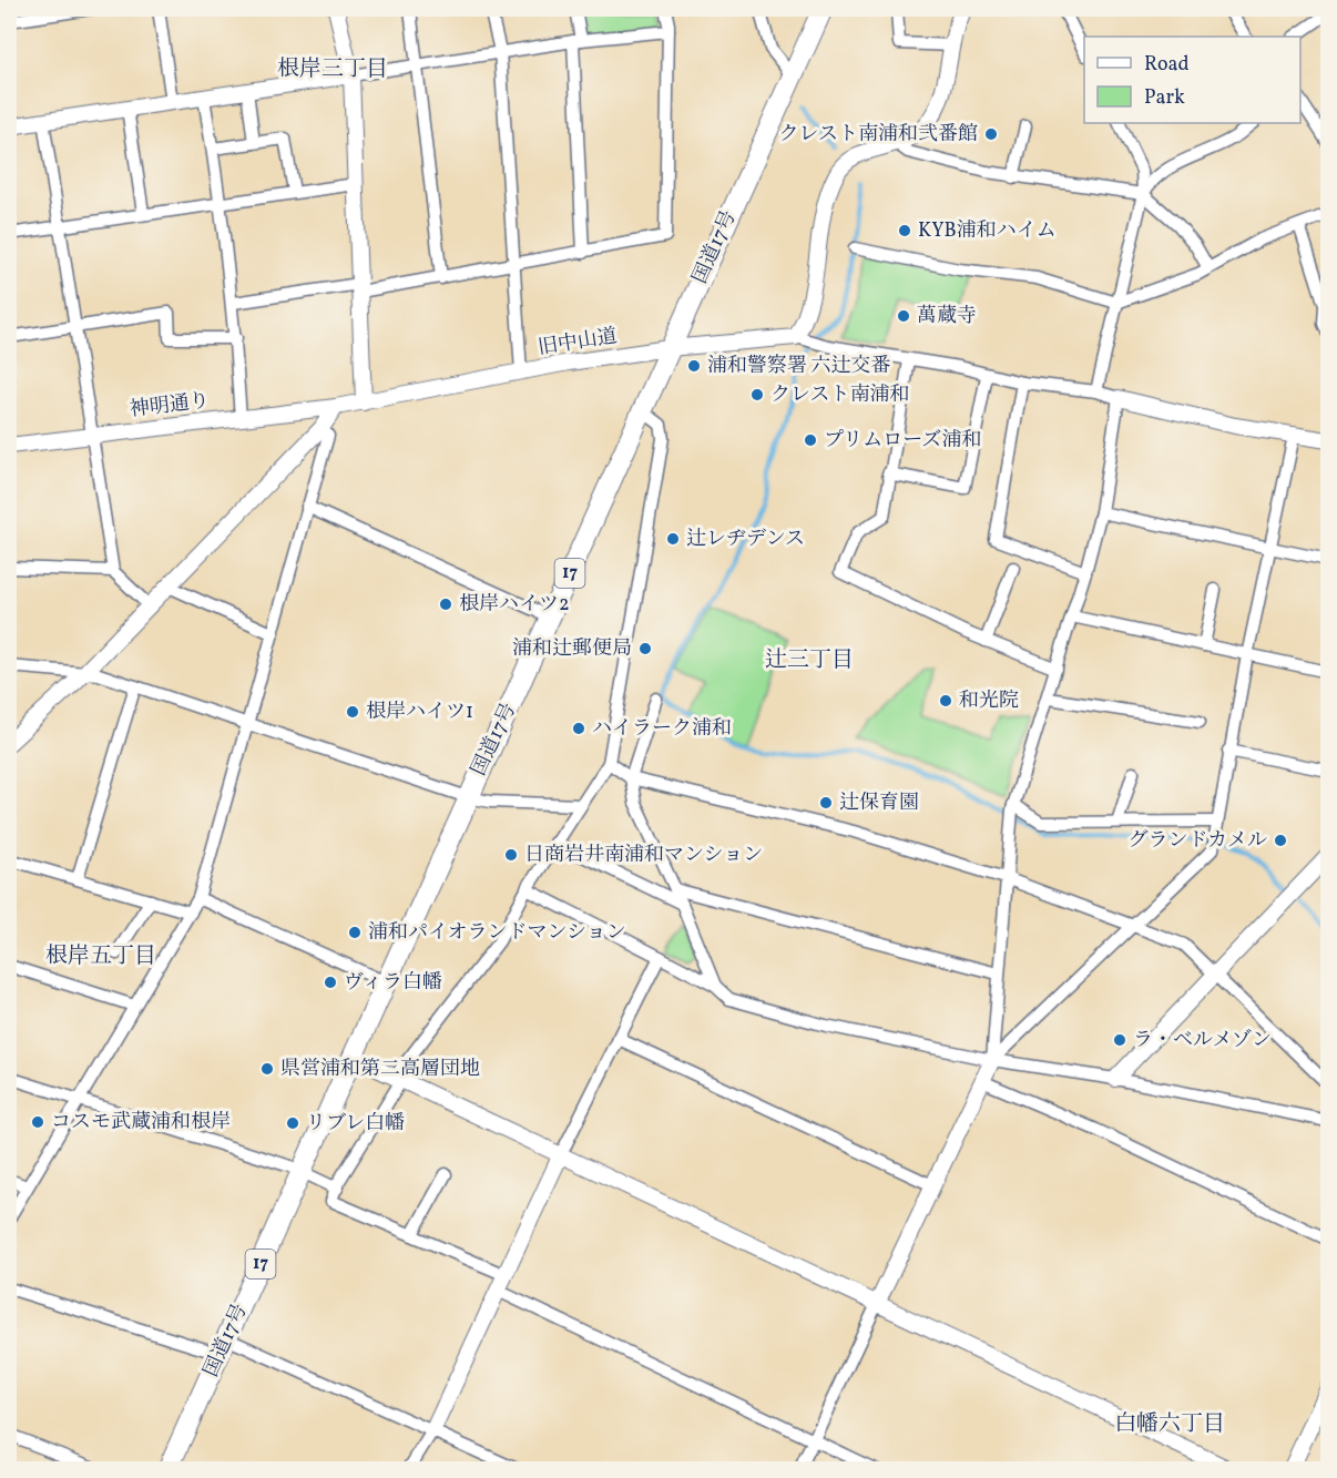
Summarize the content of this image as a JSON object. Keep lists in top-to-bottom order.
{
  "streets": {
    "highway": ["国道17号", "17"],
    "street": ["旧中山道", "神明通り"]
  },
  "crossings": [
    ["国道17号", "旧中山道"],
    ["旧中山道", "神明通り"]
  ],
  "districts": [
    "根岸三丁目",
    "辻三丁目",
    "根岸五丁目",
    "白幡六丁目"
  ],
  "places": [
    "クレスト南浦和弐番館",
    "KYB浦和ハイム",
    "萬蔵寺",
    "浦和警察署 六辻交番",
    "クレスト南浦和",
    "プリムローズ浦和",
    "辻レヂデンス",
    "根岸ハイツ2",
    "浦和辻郵便局",
    "和光院",
    "根岸ハイツ1",
    "ハイラーク浦和",
    "辻保育園",
    "グランドカメル",
    "日商岩井南浦和マンション",
    "浦和パイオランドマンション",
    "ヴィラ白幡",
    "ラ・ベルメゾン",
    "県営浦和第二高層団地",
    "コスモ武蔵浦和根岸",
    "リブレ白幡"
  ],
  "legend": ["Road", "Park"]
}
